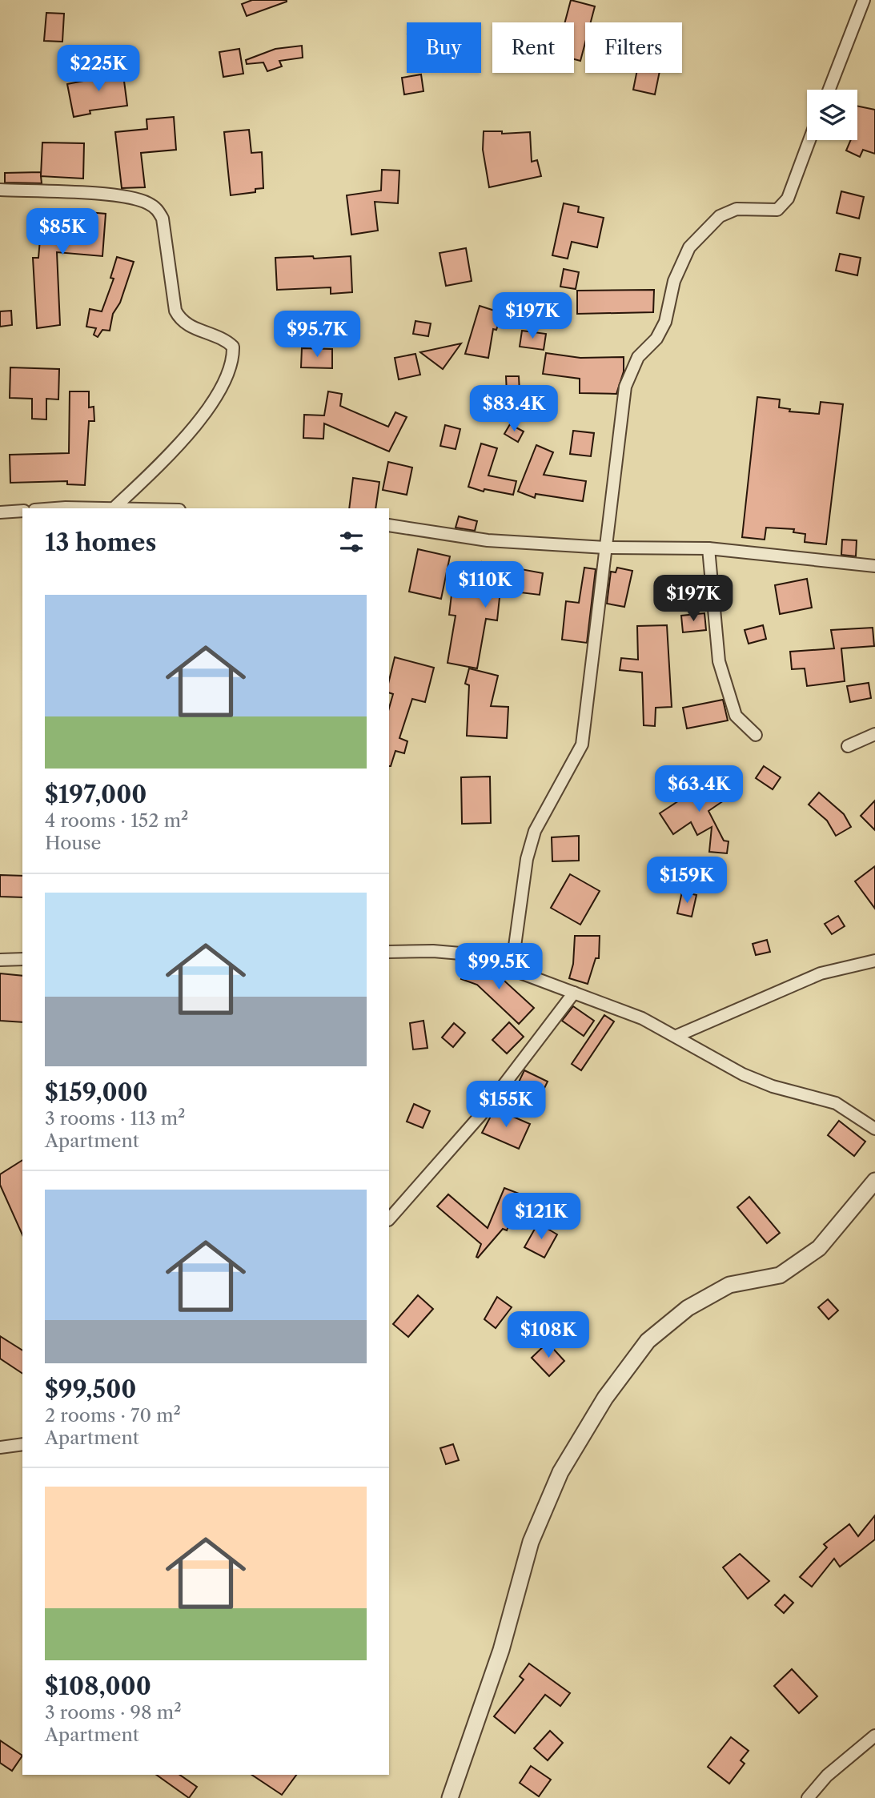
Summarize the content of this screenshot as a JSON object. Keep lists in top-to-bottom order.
{
  "page": {
    "chip": ["Buy", "Rent", "Filters"],
    "price": [
      "$225K",
      "$85K",
      "$197K",
      "$95.7K",
      "$83.4K",
      "$110K",
      "$197K",
      "$63.4K",
      "$159K",
      "$99.5K",
      "$155K",
      "$121K",
      "$108K"
    ],
    "heading": "13 homes",
    "list": [
      {
        "name": "$197,000",
        "note": "4 rooms · 152 m² · House"
      },
      {
        "name": "$159,000",
        "note": "3 rooms · 113 m² · Apartment"
      },
      {
        "name": "$99,500",
        "note": "2 rooms · 70 m² · Apartment"
      },
      {
        "name": "$108,000",
        "note": "3 rooms · 98 m² · Apartment"
      }
    ]
  }
}
